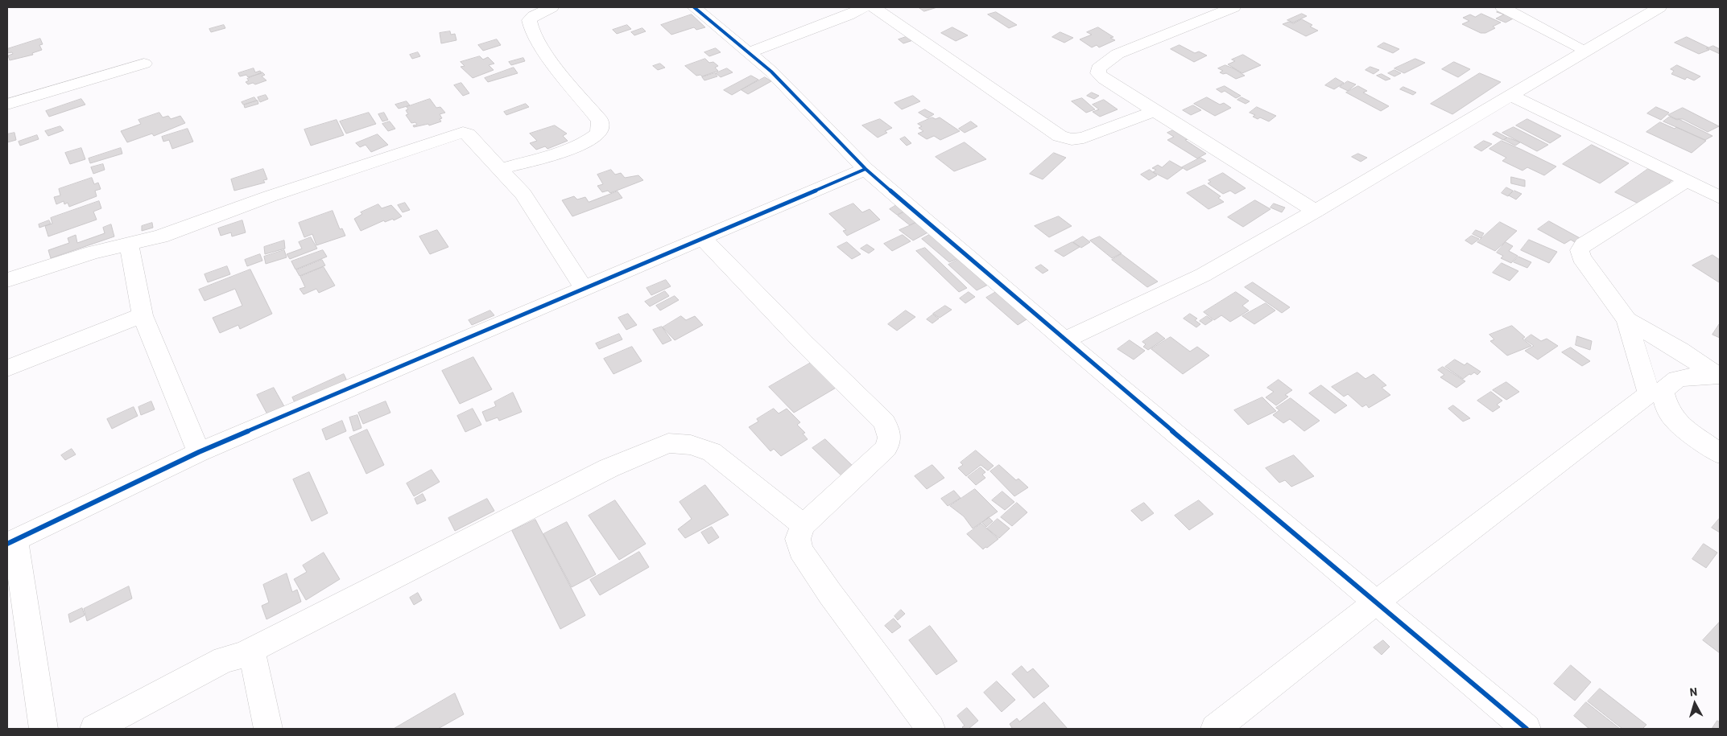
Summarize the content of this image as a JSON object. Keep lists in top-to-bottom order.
{
  "north": "top"
}
